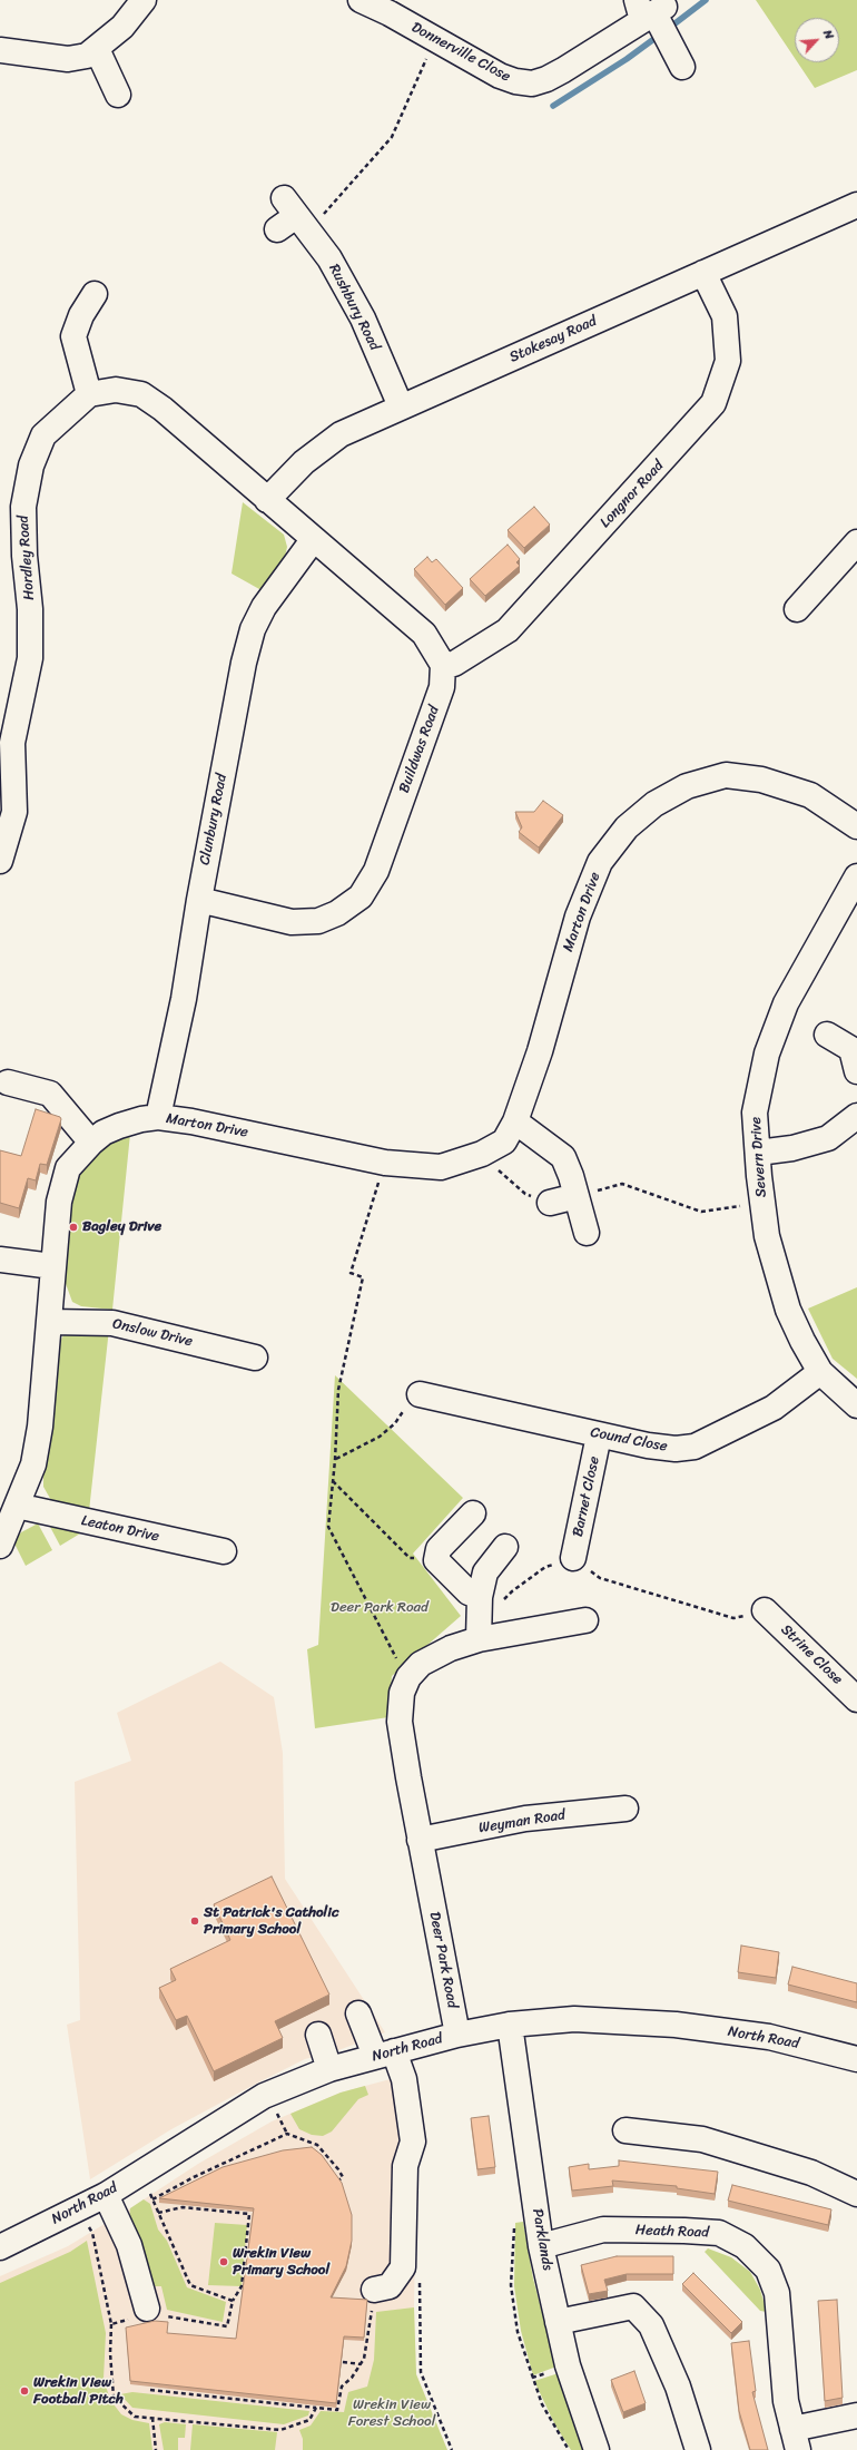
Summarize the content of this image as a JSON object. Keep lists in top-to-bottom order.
{
  "streets": {
    "street": [
      "Donnerville Close",
      "Rushbury Road",
      "Stokesay Road",
      "Longnor Road",
      "Hordley Road",
      "Buildwas Road",
      "Clunbury Road",
      "Marton Drive",
      "Severn Drive",
      "Onslow Drive",
      "Cound Close",
      "Barnet Close",
      "Leaton Drive",
      "Strine Close",
      "Weyman Road",
      "Deer Park Road",
      "North Road",
      "Heath Road",
      "Parklands"
    ]
  },
  "crossings": [
    ["Rushbury Road", "Stokesay Road"],
    ["Stokesay Road", "Longnor Road"],
    ["Longnor Road", "Buildwas Road"],
    ["Buildwas Road", "Clunbury Road"],
    ["Clunbury Road", "Marton Drive"],
    ["Marton Drive", "Onslow Drive"],
    ["Marton Drive", "Leaton Drive"],
    ["Severn Drive", "Cound Close"],
    ["Cound Close", "Barnet Close"],
    ["Weyman Road", "Deer Park Road"],
    ["Deer Park Road", "North Road"],
    ["North Road", "Parklands"],
    ["Heath Road", "Parklands"]
  ],
  "parks": ["Deer Park Road", "Wrekin View Forest School"],
  "places": [
    "Bagley Drive",
    "St Patrick's Catholic Primary School",
    "Wrekin View Primary School",
    "Wrekin View Football Pitch"
  ],
  "north": "top right"
}
